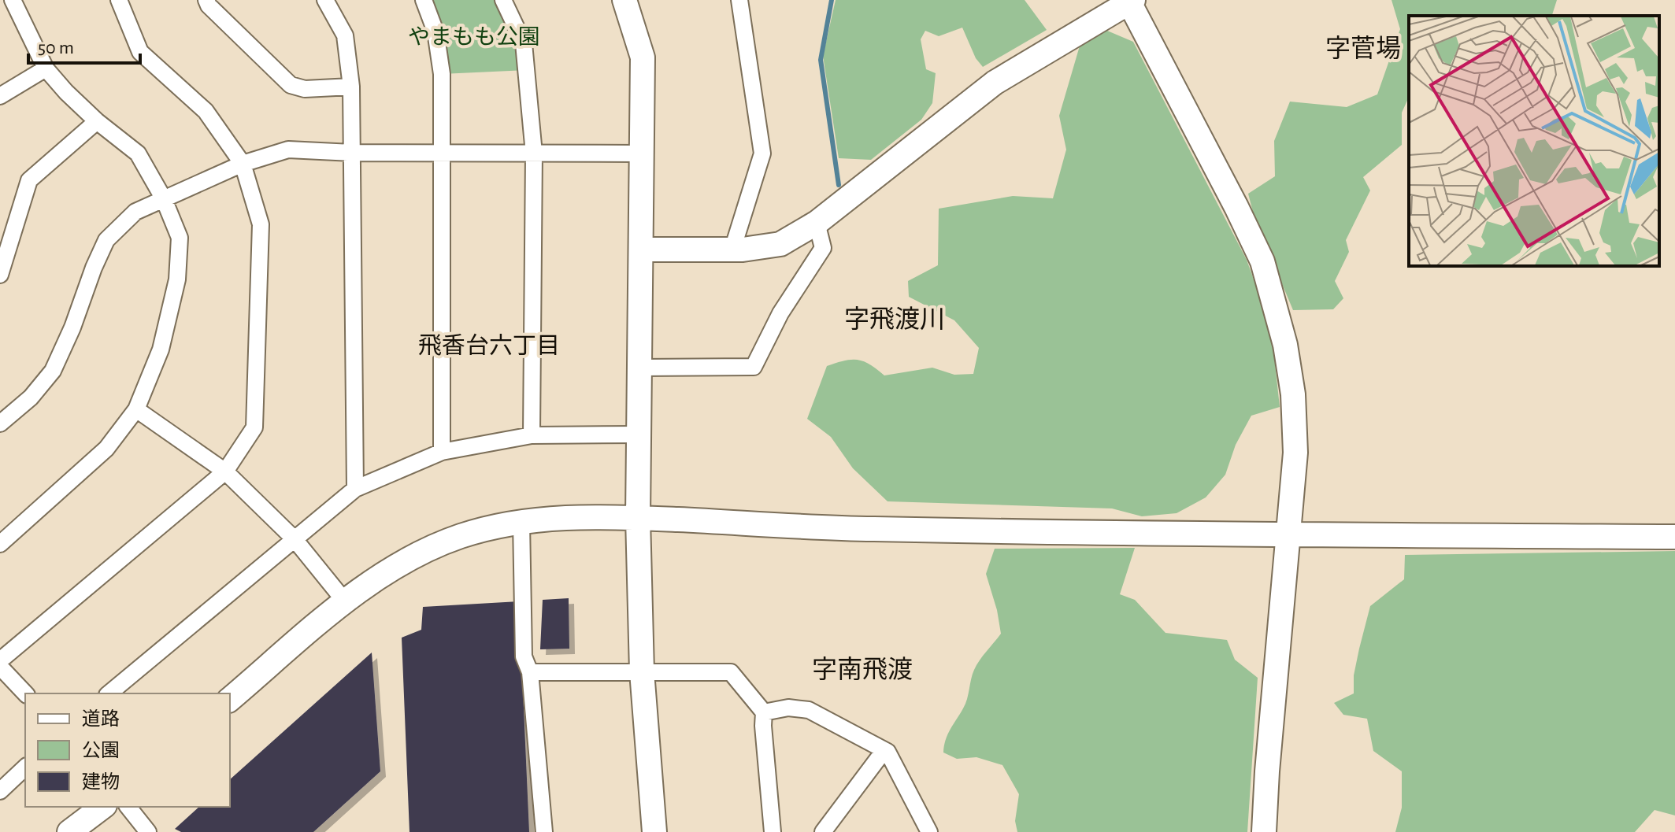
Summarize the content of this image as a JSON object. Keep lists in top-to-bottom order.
{
  "districts": [
    "字菅場",
    "字飛渡川",
    "飛香台六丁目",
    "字南飛渡"
  ],
  "parks": ["やまもも公園"],
  "legend": ["道路", "公園", "建物"],
  "scale_bar": "50 m"
}
